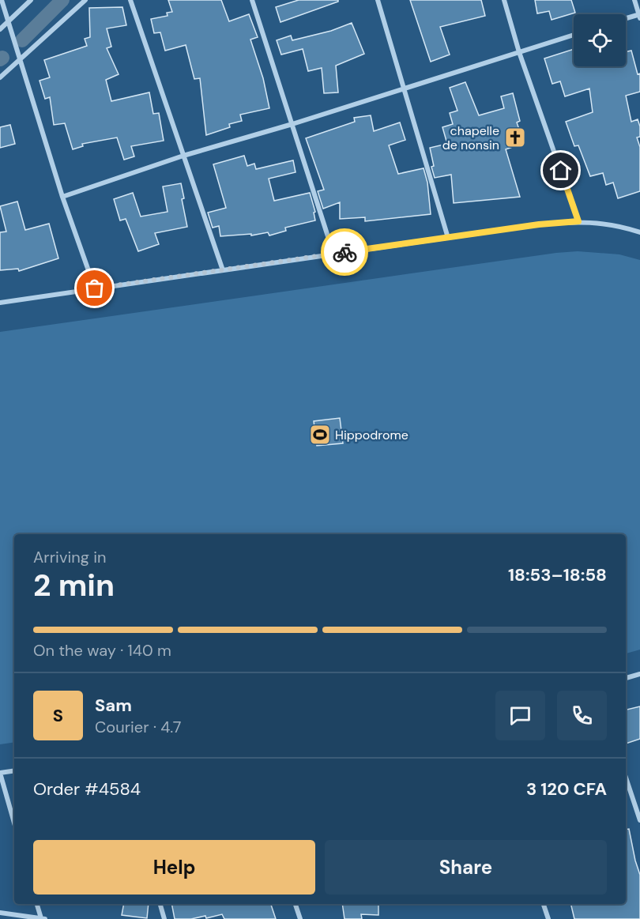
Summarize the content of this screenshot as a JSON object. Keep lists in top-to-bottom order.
{
  "places": {
    "church": ["chapelle de nonsin"],
    "sports": ["Hippodrome"]
  },
  "page": {
    "heading": ["2 min", "Arriving in", "18:53–18:58"],
    "panel": [
      "Sam",
      "Courier · 4.7",
      "Order #4584",
      "3 120 CFA"
    ],
    "bar": "On the way · 140 m",
    "round": "S",
    "buttons": ["Help", "Share"]
  }
}
